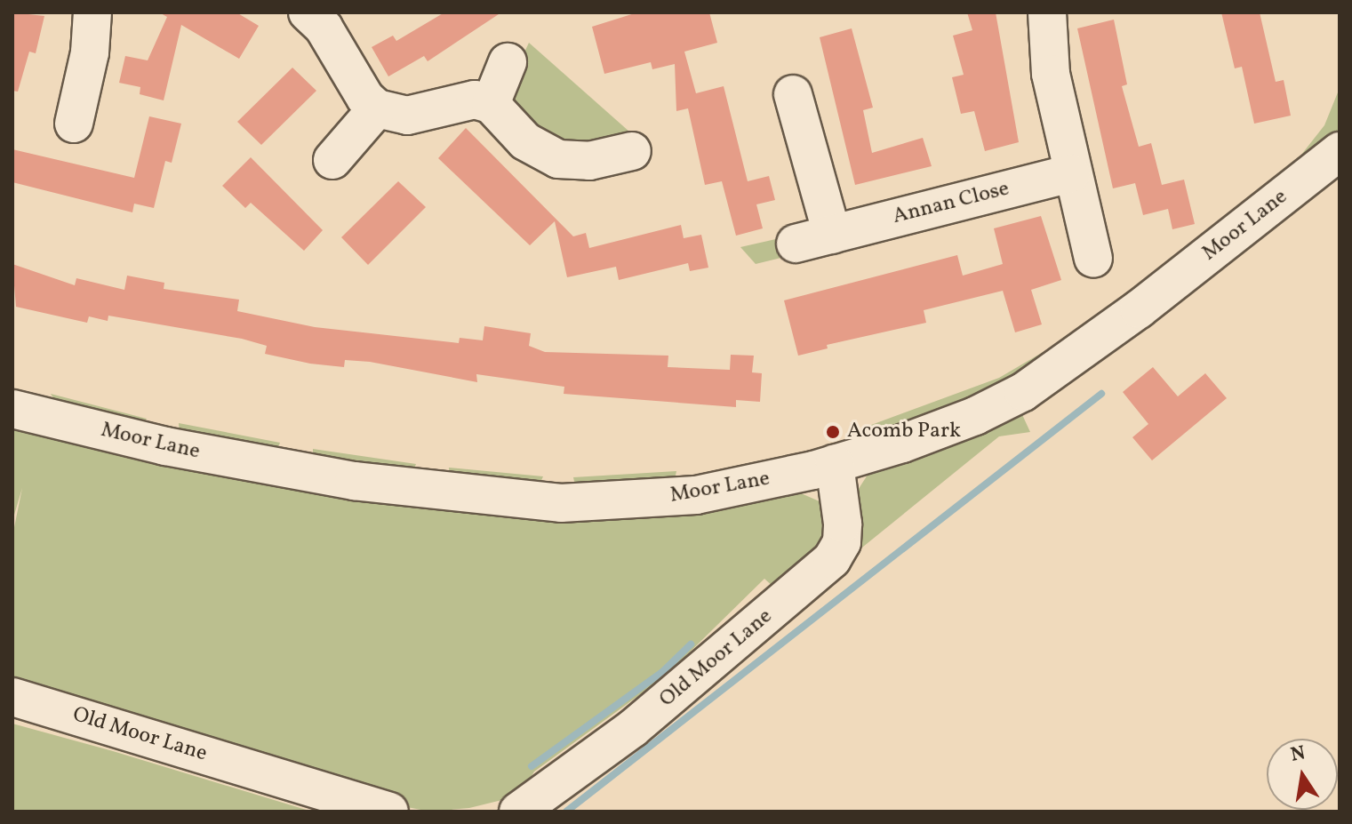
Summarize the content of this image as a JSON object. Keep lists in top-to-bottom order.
{
  "streets": {
    "street": ["Annan Close", "Moor Lane", "Old Moor Lane"]
  },
  "crossings": [
    ["Moor Lane", "Old Moor Lane"]
  ],
  "places": ["Acomb Park"],
  "north": "top"
}
